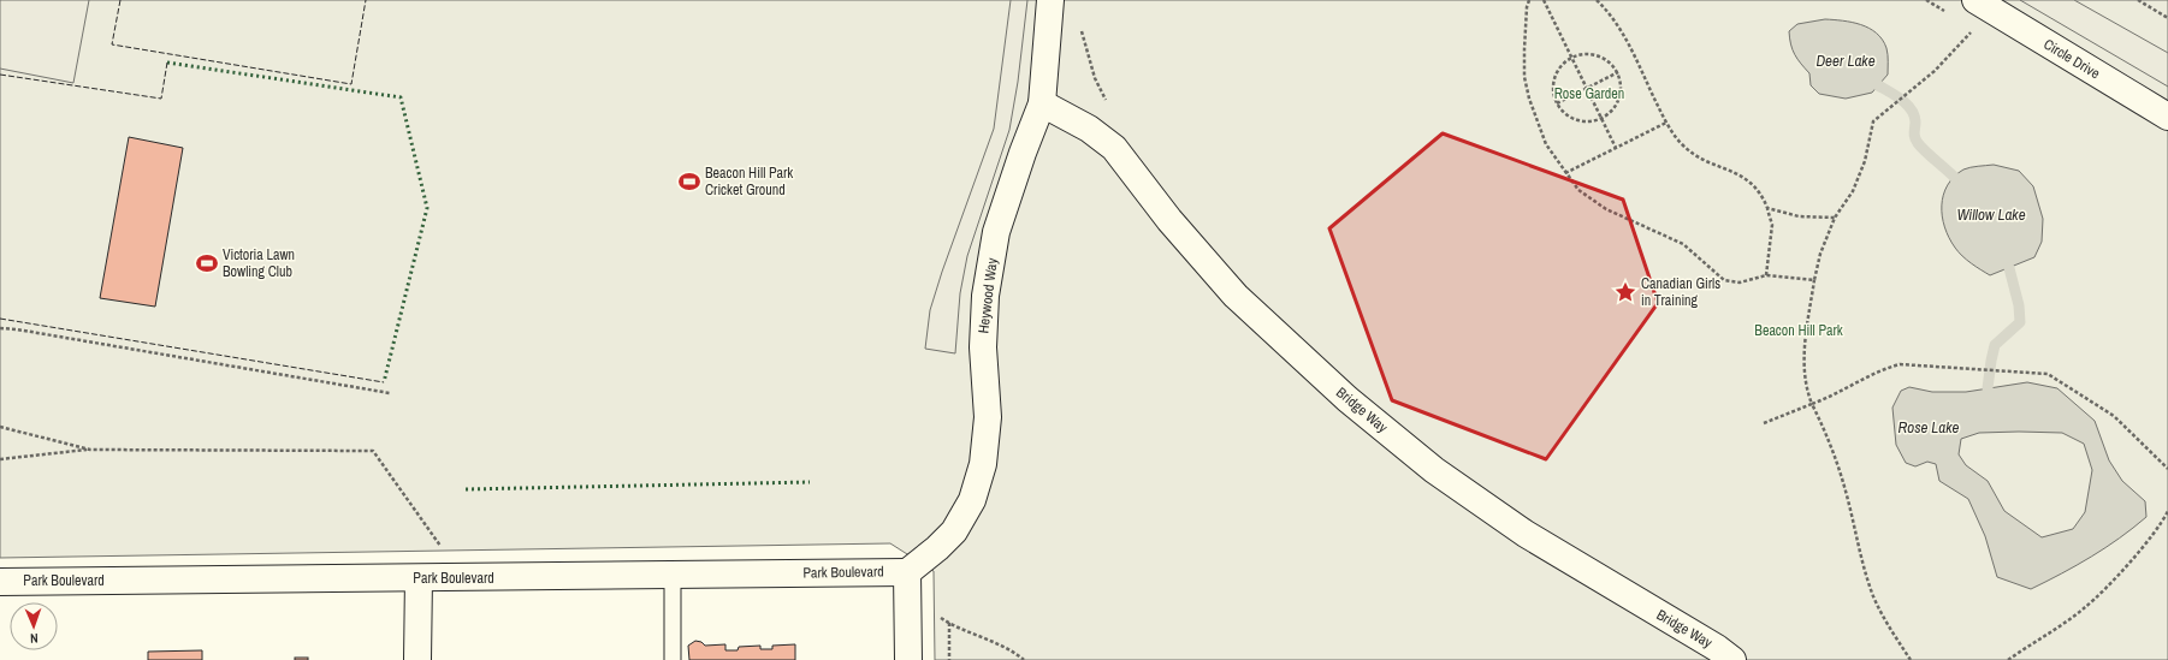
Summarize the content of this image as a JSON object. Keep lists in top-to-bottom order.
{
  "streets": {
    "street": [
      "Circle Drive",
      "Heywood Way",
      "Bridge Way",
      "Park Boulevard"
    ]
  },
  "crossings": [
    ["Heywood Way", "Bridge Way"],
    ["Heywood Way", "Park Boulevard"]
  ],
  "water": ["Deer Lake", "Willow Lake", "Rose Lake"],
  "parks": ["Rose Garden", "Beacon Hill Park"],
  "places": {
    "sports": ["Beacon Hill Park Cricket Ground", "Victoria Lawn Bowling Club"],
    "place": ["Canadian Girls in Training"]
  },
  "north": "bottom"
}
